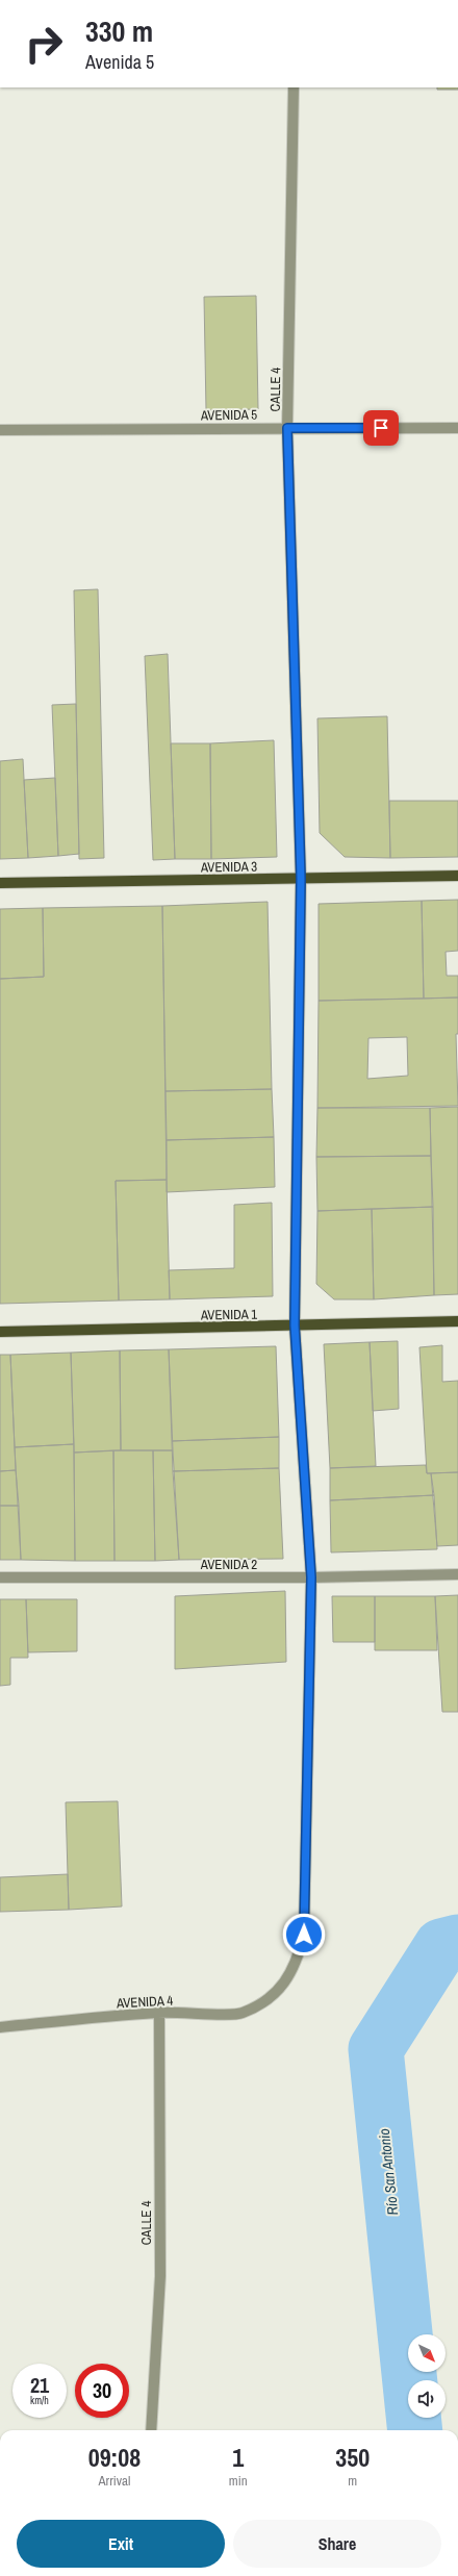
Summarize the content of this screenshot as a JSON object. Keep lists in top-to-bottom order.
{
  "streets": {
    "main road": ["AVENIDA 3", "AVENIDA 1"],
    "street": [
      "CALLE 4",
      "AVENIDA 5",
      "AVENIDA 2",
      "AVENIDA 4"
    ]
  },
  "crossings": [
    ["CALLE 4", "AVENIDA 5"],
    ["CALLE 4", "AVENIDA 3"],
    ["CALLE 4", "AVENIDA 1"],
    ["CALLE 4", "AVENIDA 2"],
    ["CALLE 4", "AVENIDA 4"]
  ],
  "water": ["Río San Antonio"],
  "north": "bottom right",
  "page": {
    "turn": ["330 m", "Avenida 5"],
    "speed": "21 km/h",
    "limit": "30",
    "eta": [
      "09:08",
      "Arrival",
      "1",
      "min",
      "350",
      "m"
    ],
    "buttons": ["Exit", "Share"]
  }
}
